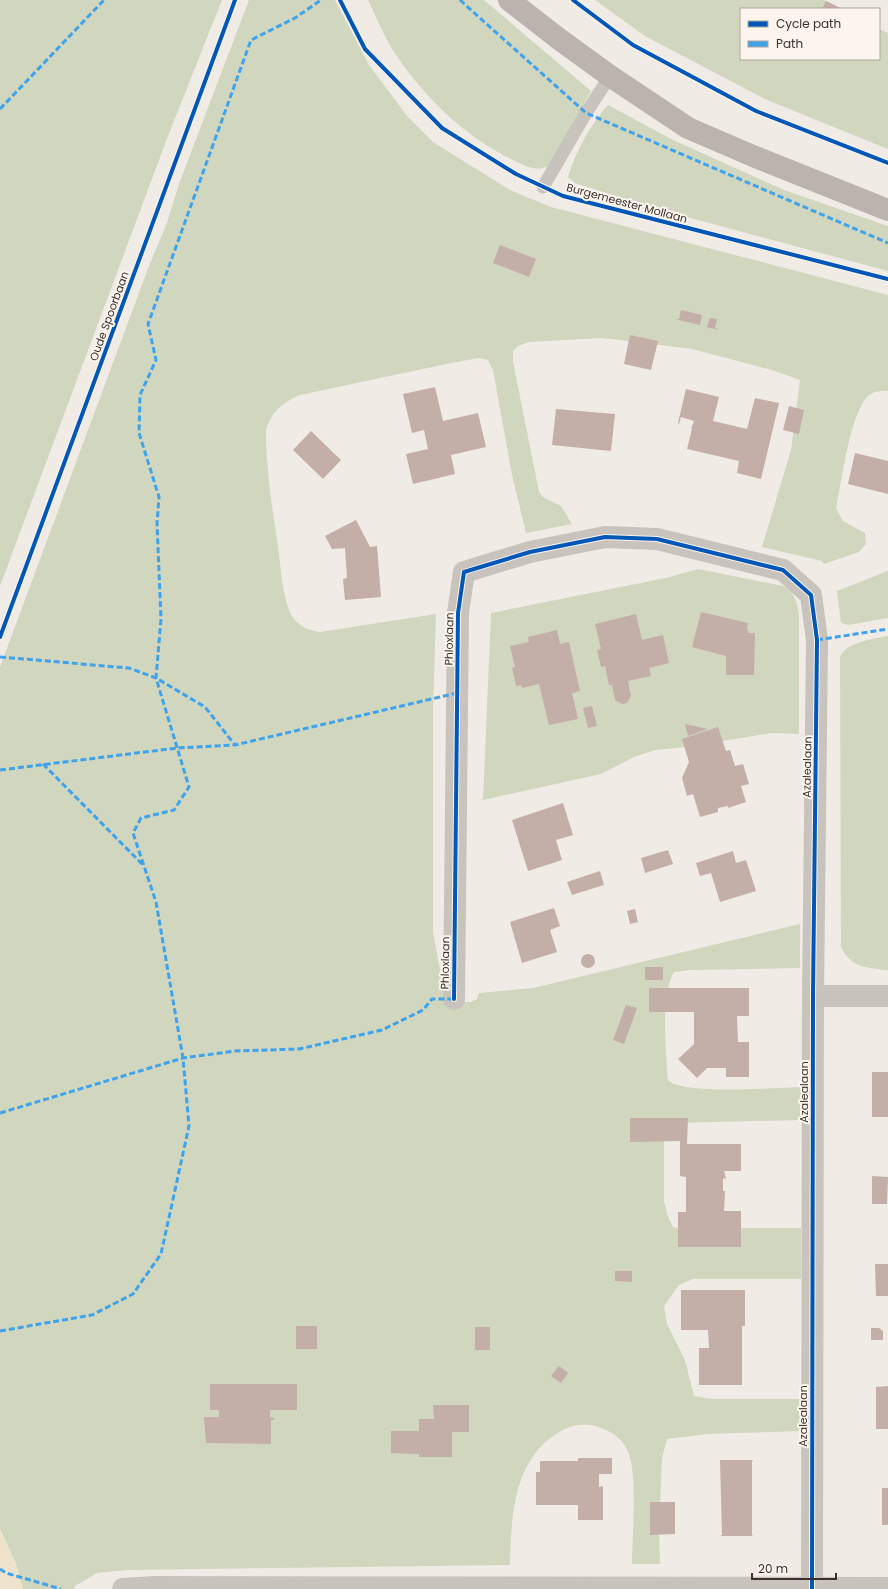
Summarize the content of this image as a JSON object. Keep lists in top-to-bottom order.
{
  "streets": {
    "street": ["Phloxlaan", "Azalealaan"],
    "cycle path": ["Burgemeester Mollaan", "Oude Spoorbaan"]
  },
  "crossings": [
    ["Phloxlaan", "Azalealaan"]
  ],
  "legend": ["Cycle path", "Path"],
  "scale_bar": "20 m"
}
